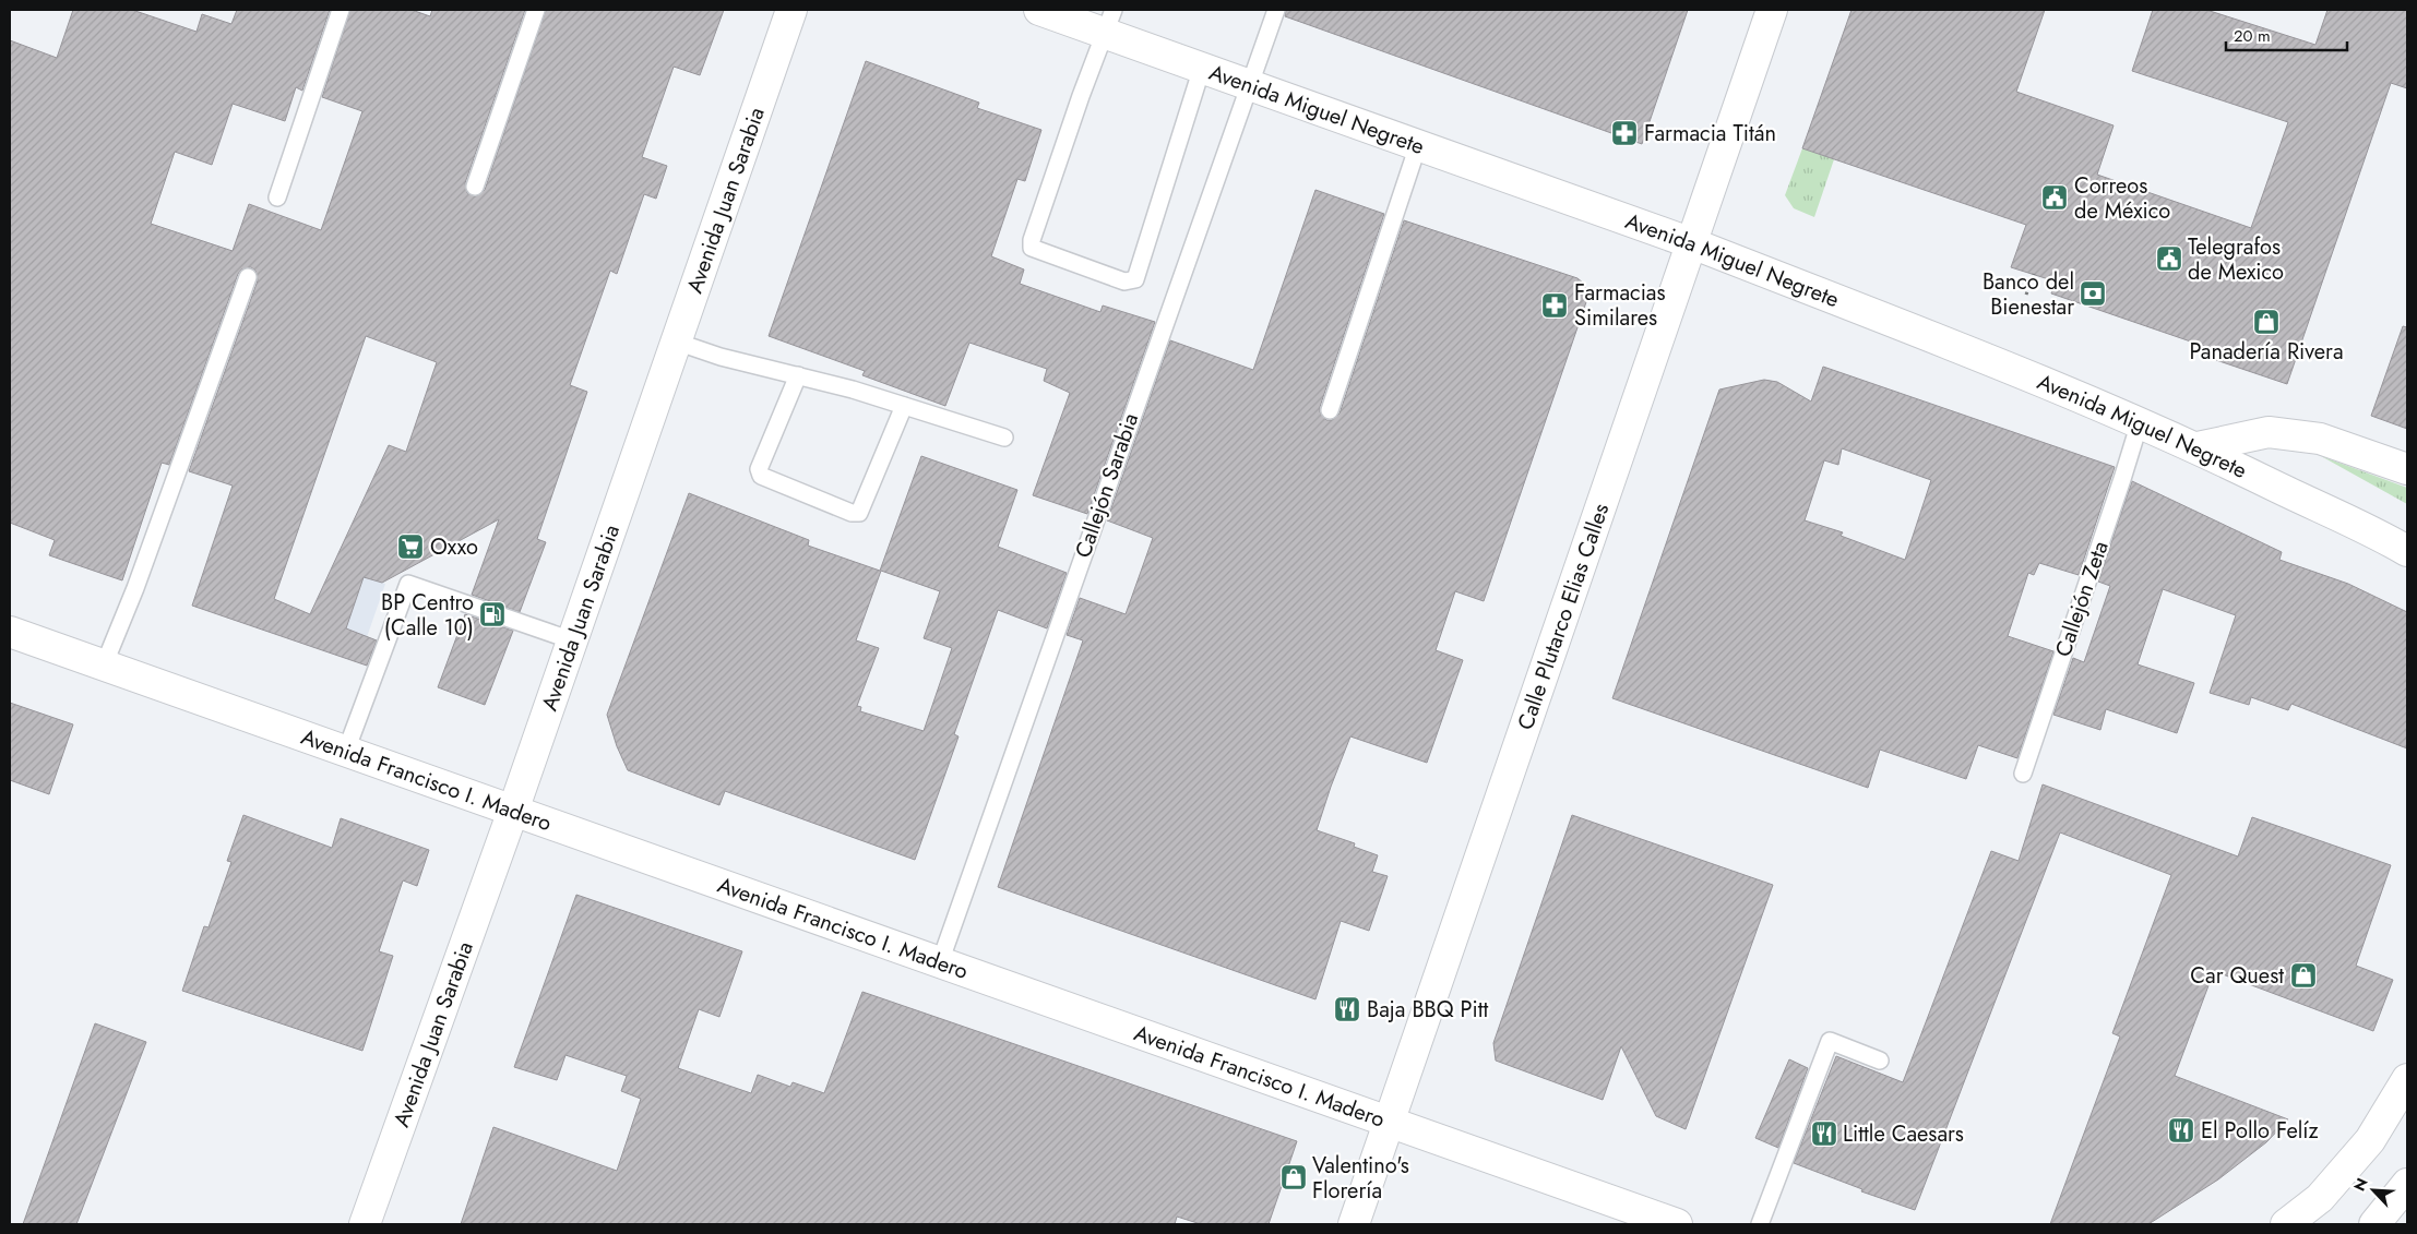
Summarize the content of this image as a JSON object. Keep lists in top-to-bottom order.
{
  "streets": {
    "main road": [
      "Avenida Miguel Negrete",
      "Avenida Juan Sarabia",
      "Calle Plutarco Elias Calles",
      "Avenida Francisco I. Madero"
    ],
    "lane": ["Callejón Sarabia", "Callejón Zeta"]
  },
  "crossings": [
    ["Avenida Miguel Negrete", "Callejón Sarabia"],
    ["Avenida Miguel Negrete", "Callejón Zeta"],
    ["Avenida Miguel Negrete", "Calle Plutarco Elias Calles"],
    ["Avenida Juan Sarabia", "Avenida Francisco I. Madero"],
    ["Callejón Sarabia", "Avenida Francisco I. Madero"],
    ["Calle Plutarco Elias Calles", "Avenida Francisco I. Madero"]
  ],
  "places": {
    "pharmacy": ["Farmacia Titán", "Farmacias Similares"],
    "public building": ["Correos de México", "Telegrafos de Mexico"],
    "bank": ["Banco del Bienestar"],
    "shop": ["Panadería Rivera", "Car Quest", "Valentino's Florería"],
    "supermarket": ["Oxxo"],
    "fuel station": ["BP Centro (Calle 10)"],
    "restaurant": ["Baja BBQ Pitt", "El Pollo Felíz", "Little Caesars"]
  },
  "scale_bar": "20 m",
  "north": "top left"
}
